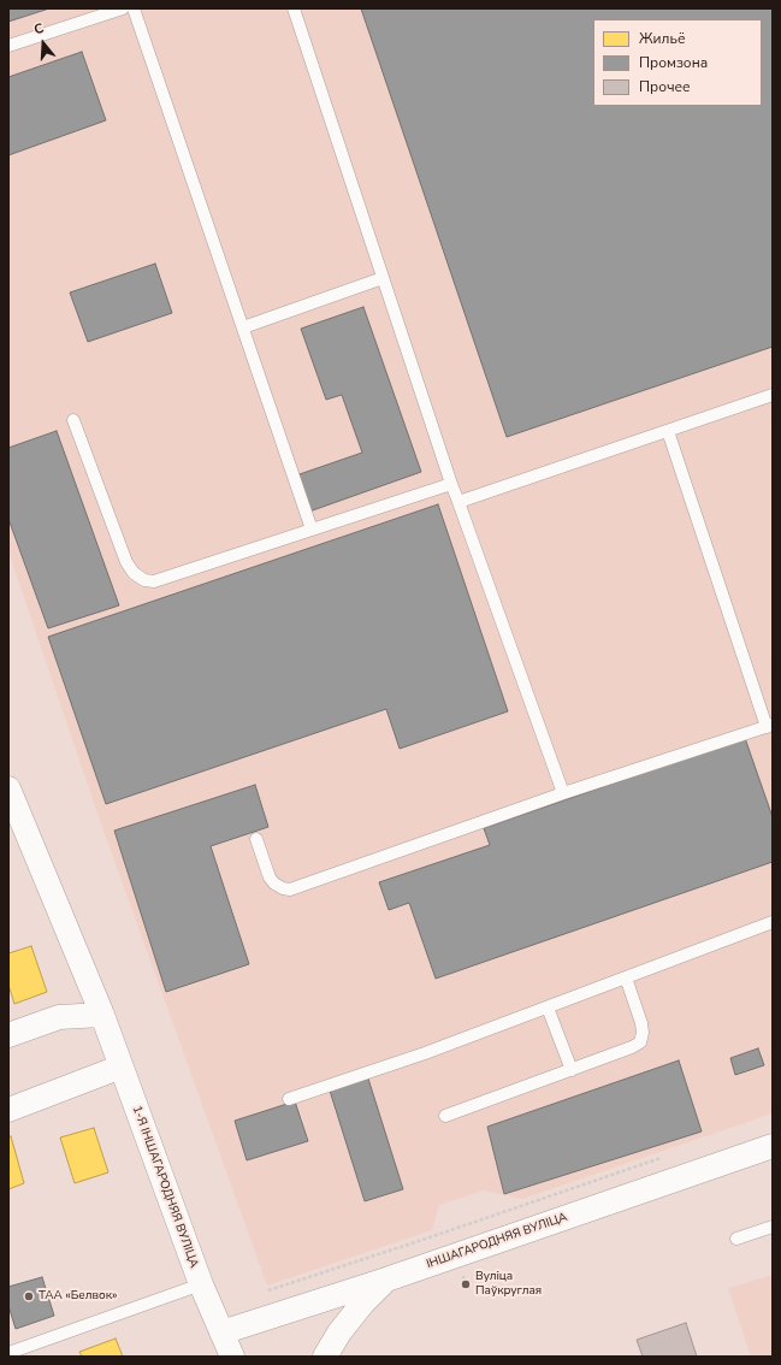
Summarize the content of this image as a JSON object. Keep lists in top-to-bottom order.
{
  "streets": {
    "street": ["1-Я ІНШАГАРОДНЯЯ ВУЛІЦА", "ІНШАГАРОДНЯЯ ВУЛІЦА"]
  },
  "crossings": [
    ["1-Я ІНШАГАРОДНЯЯ ВУЛІЦА", "ІНШАГАРОДНЯЯ ВУЛІЦА"]
  ],
  "places": ["Вуліца Паўкруглая", "ТАА «Белвок»"],
  "legend": ["Жильё", "Промзона", "Прочее"],
  "north": "top"
}
